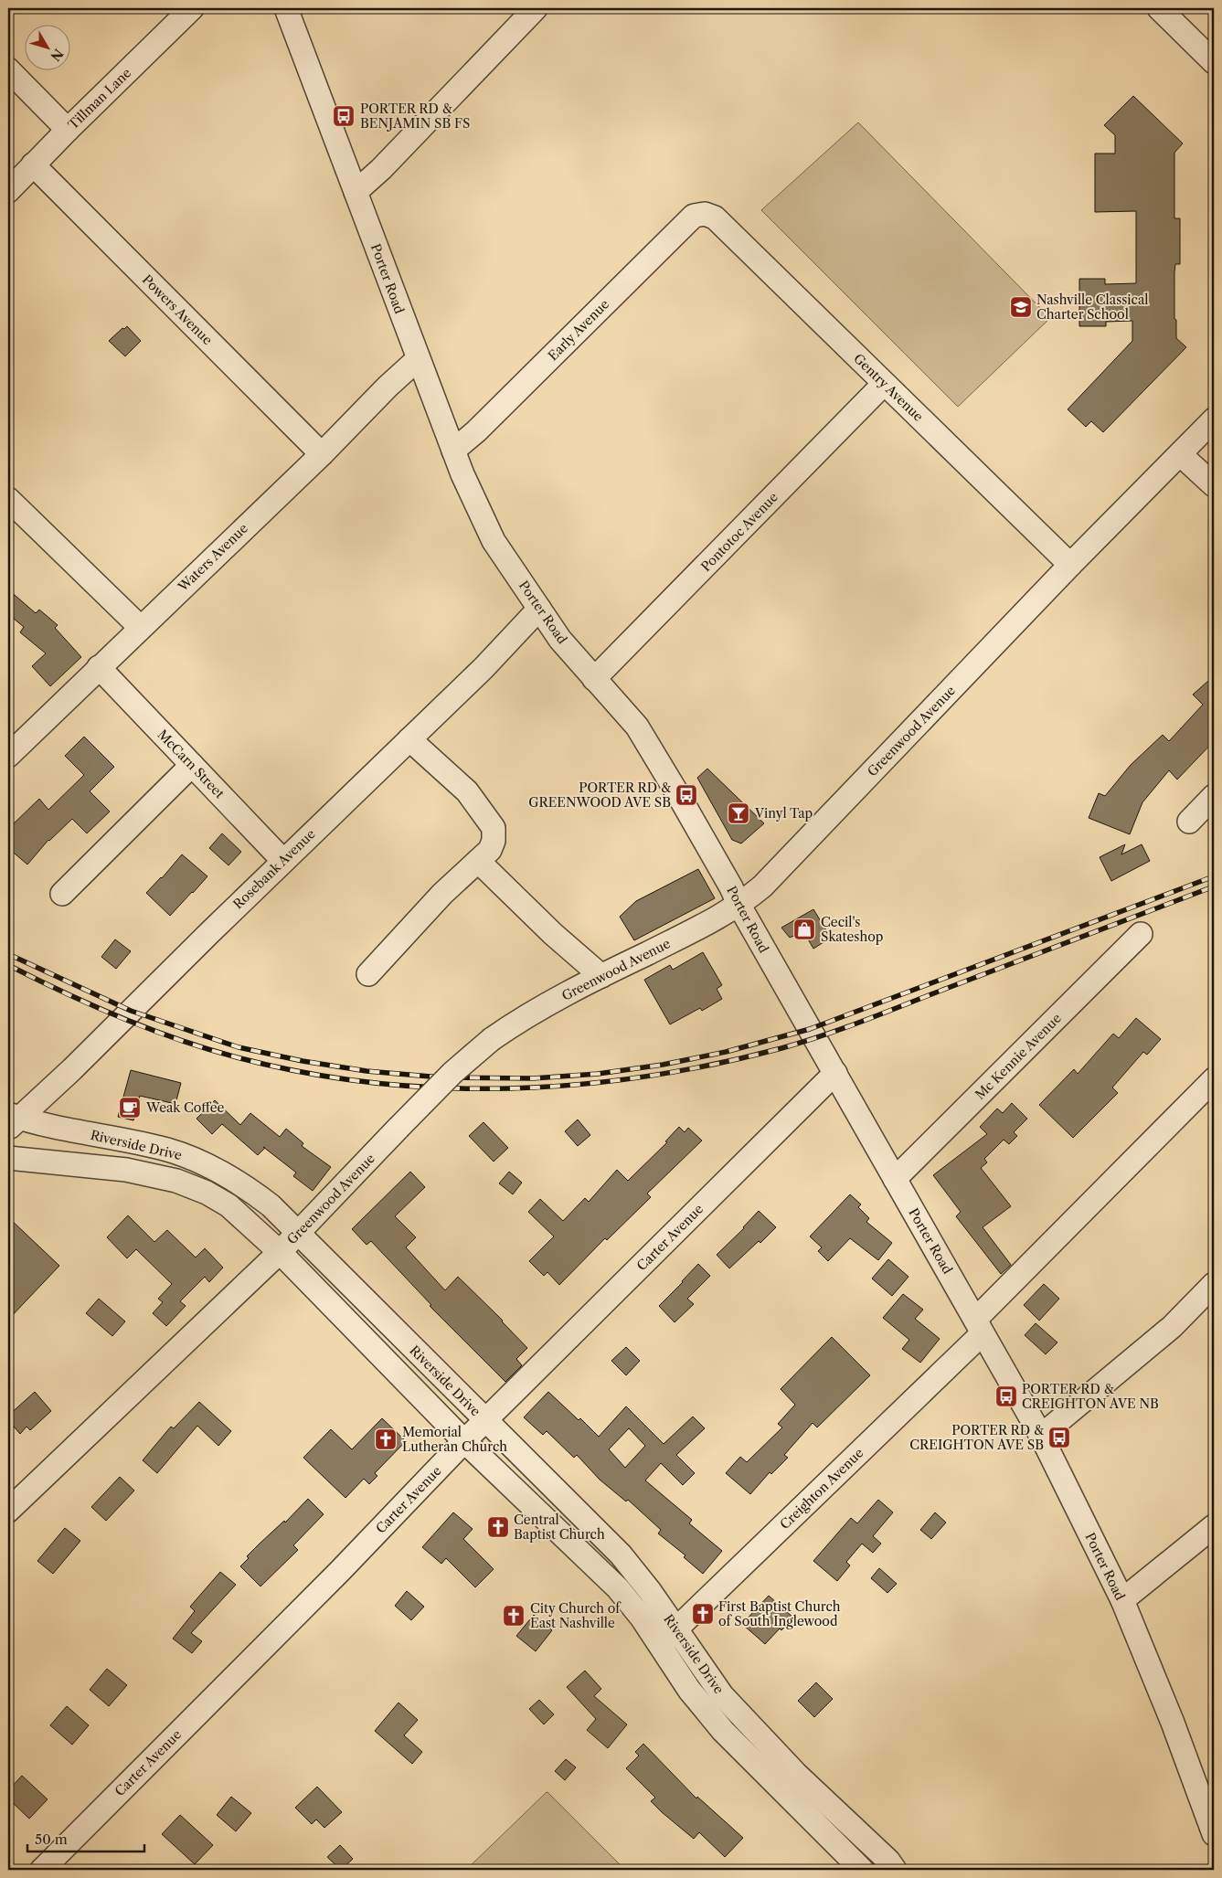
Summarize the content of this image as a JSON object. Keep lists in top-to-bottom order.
{
  "streets": {
    "street": [
      "Tillman Lane",
      "Porter Road",
      "Powers Avenue",
      "Early Avenue",
      "Gentry Avenue",
      "Pontotoc Avenue",
      "Waters Avenue",
      "Greenwood Avenue",
      "McCarn Street",
      "Rosebank Avenue",
      "Mc Kennie Avenue",
      "Riverside Drive",
      "Carter Avenue",
      "Creighton Avenue"
    ]
  },
  "crossings": [
    ["Tillman Lane", "Powers Avenue"],
    ["Porter Road", "Early Avenue"],
    ["Porter Road", "Pontotoc Avenue"],
    ["Porter Road", "Waters Avenue"],
    ["Porter Road", "Greenwood Avenue"],
    ["Porter Road", "Rosebank Avenue"],
    ["Porter Road", "Mc Kennie Avenue"],
    ["Porter Road", "Carter Avenue"],
    ["Porter Road", "Creighton Avenue"],
    ["Powers Avenue", "Waters Avenue"],
    ["Early Avenue", "Gentry Avenue"],
    ["Gentry Avenue", "Pontotoc Avenue"],
    ["Gentry Avenue", "Greenwood Avenue"],
    ["Waters Avenue", "McCarn Street"],
    ["Greenwood Avenue", "Riverside Drive"],
    ["McCarn Street", "Rosebank Avenue"],
    ["Rosebank Avenue", "Riverside Drive"],
    ["Riverside Drive", "Carter Avenue"],
    ["Riverside Drive", "Creighton Avenue"]
  ],
  "places": {
    "bus stop": [
      "PORTER RD & BENJAMIN SB FS",
      "PORTER RD & GREENWOOD AVE SB",
      "PORTER RD & CREIGHTON AVE NB",
      "PORTER RD & CREIGHTON AVE SB"
    ],
    "school or university": ["Nashville Classical Charter School"],
    "bar": ["Vinyl Tap"],
    "shop": ["Cecil's Skateshop"],
    "cafe": ["Weak Coffee"],
    "church": [
      "Memorial Lutheran Church",
      "Central Baptist Church",
      "First Baptist Church of South Inglewood",
      "City Church of East Nashville"
    ]
  },
  "scale_bar": "50 m",
  "north": "bottom right"
}
